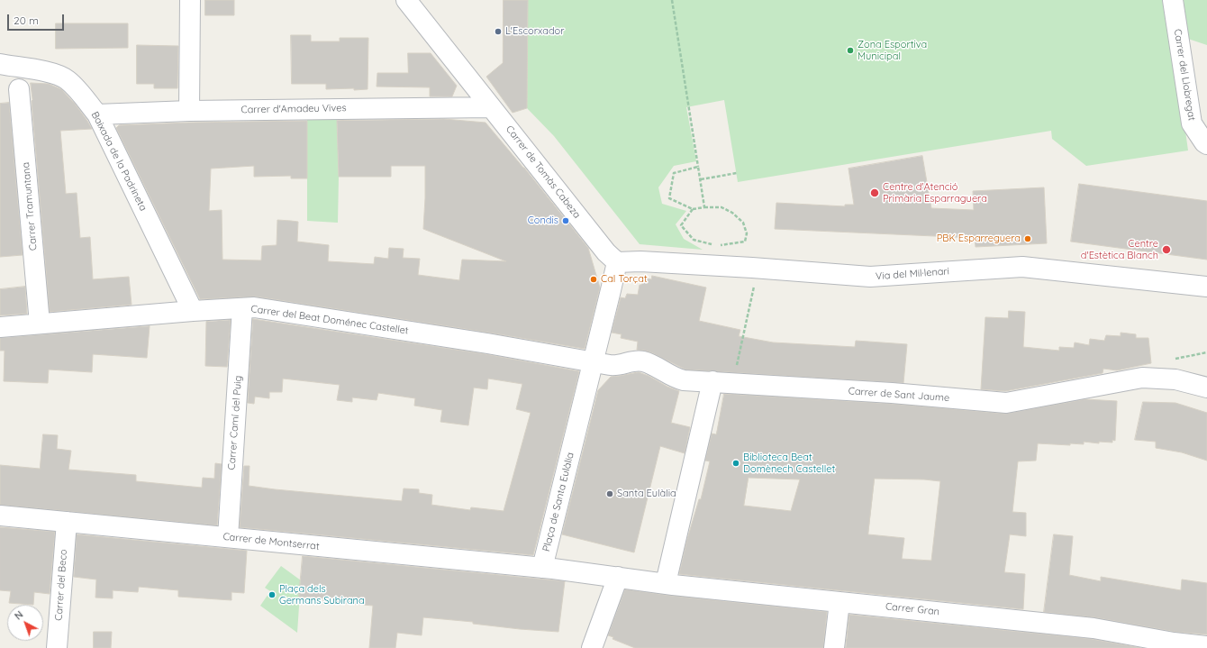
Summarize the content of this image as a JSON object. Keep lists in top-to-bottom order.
{
  "streets": {
    "street": [
      "Carrer del Llobregat",
      "Carrer d'Amadeu Vives",
      "Baixada de la Padrineta",
      "Carrer de Tomàs Cabeza",
      "Carrer Tramuntana",
      "Via del Mil·lenari",
      "Carrer del Beat Doménec Castellet",
      "Carrer de Sant Jaume",
      "Carrer Camí del Puig",
      "Plaça de Santa Eulàlia",
      "Carrer de Montserrat",
      "Carrer del Beco",
      "Carrer Gran"
    ]
  },
  "crossings": [
    ["Carrer d'Amadeu Vives", "Baixada de la Padrineta"],
    ["Carrer d'Amadeu Vives", "Carrer de Tomàs Cabeza"],
    ["Baixada de la Padrineta", "Carrer del Beat Doménec Castellet"],
    ["Carrer de Tomàs Cabeza", "Via del Mil·lenari"],
    ["Carrer Tramuntana", "Carrer del Beat Doménec Castellet"],
    ["Carrer del Beat Doménec Castellet", "Carrer de Sant Jaume"],
    ["Carrer del Beat Doménec Castellet", "Carrer Camí del Puig"],
    ["Carrer del Beat Doménec Castellet", "Plaça de Santa Eulàlia"],
    ["Carrer de Sant Jaume", "Plaça de Santa Eulàlia"],
    ["Carrer Camí del Puig", "Carrer de Montserrat"],
    ["Plaça de Santa Eulàlia", "Carrer de Montserrat"],
    ["Carrer de Montserrat", "Carrer del Beco"]
  ],
  "places": [
    "L'Escorxador",
    "Zona Esportiva Municipal",
    "Centre d'Atenció Primària Esparraguera",
    "Condis",
    "PBK Esparreguera",
    "Centre d'Estètica Blanch",
    "Cal Torçat",
    "Biblioteca Beat Domènech Castellet",
    "Santa Eulàlia",
    "Plaça dels Germans Subirana"
  ],
  "scale_bar": "20 m",
  "north": "top left"
}
